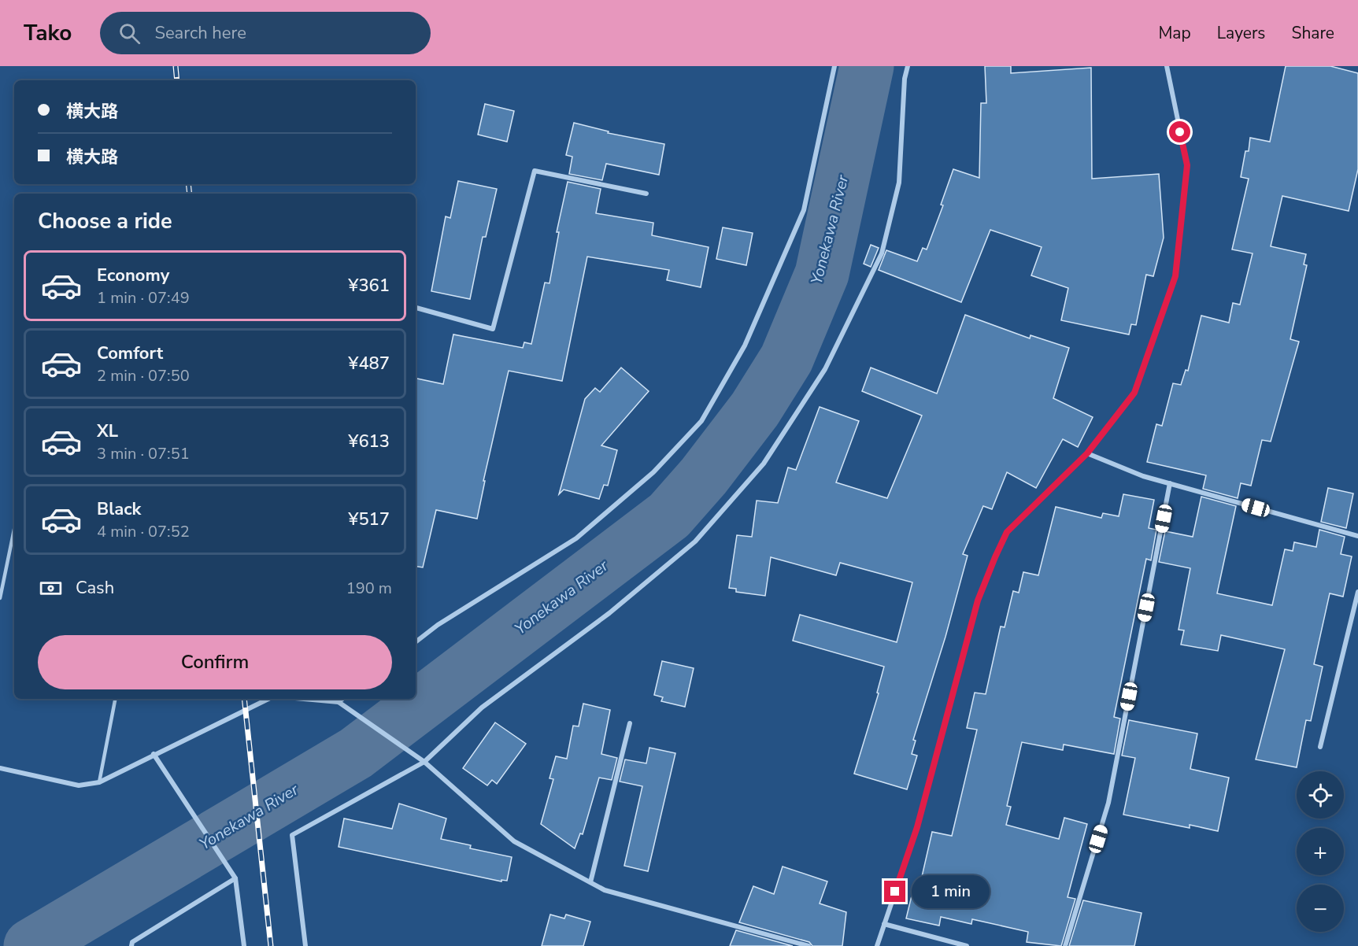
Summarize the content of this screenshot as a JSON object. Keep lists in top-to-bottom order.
{
  "water": ["Yonekawa River"],
  "page": {
    "header": "Tako",
    "search": "Search here",
    "nav": ["Map", "Layers", "Share"],
    "banner": ["横大路", "横大路"],
    "heading": "Choose a ride",
    "list": [
      {
        "name": "Economy",
        "note": "1 min · 07:49",
        "value": "¥361"
      },
      {
        "name": "Comfort",
        "note": "2 min · 07:50",
        "value": "¥487"
      },
      {
        "name": "XL",
        "note": "3 min · 07:51",
        "value": "¥613"
      },
      {
        "name": "Black",
        "note": "4 min · 07:52",
        "value": "¥517"
      }
    ],
    "pay": ["Cash", "190 m"],
    "buttons": "Confirm",
    "map_buttons": ["+", "−"],
    "bubble": "1 min"
  }
}
